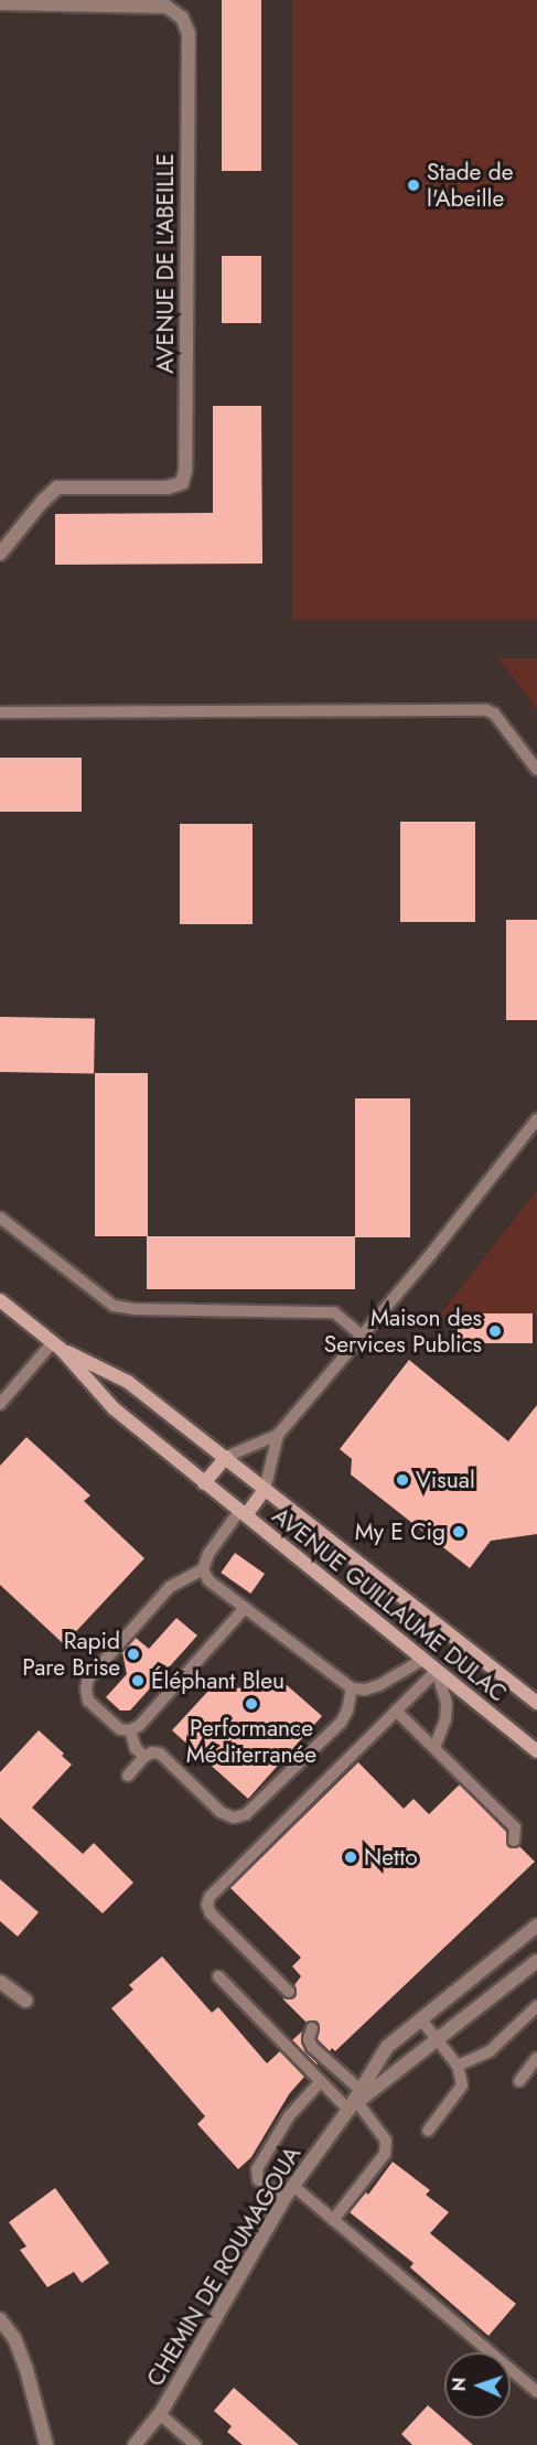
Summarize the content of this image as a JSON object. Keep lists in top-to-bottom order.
{
  "streets": {
    "main road": ["AVENUE GUILLAUME DULAC"],
    "street": ["AVENUE DE L'ABEILLE", "CHEMIN DE ROUMAGOUA"]
  },
  "places": [
    "Stade de l'Abeille",
    "Maison des Services Publics",
    "Visual",
    "My E Cig",
    "Rapid Pare Brise",
    "Éléphant Bleu",
    "Performance Méditerranée",
    "Netto"
  ],
  "north": "left"
}
